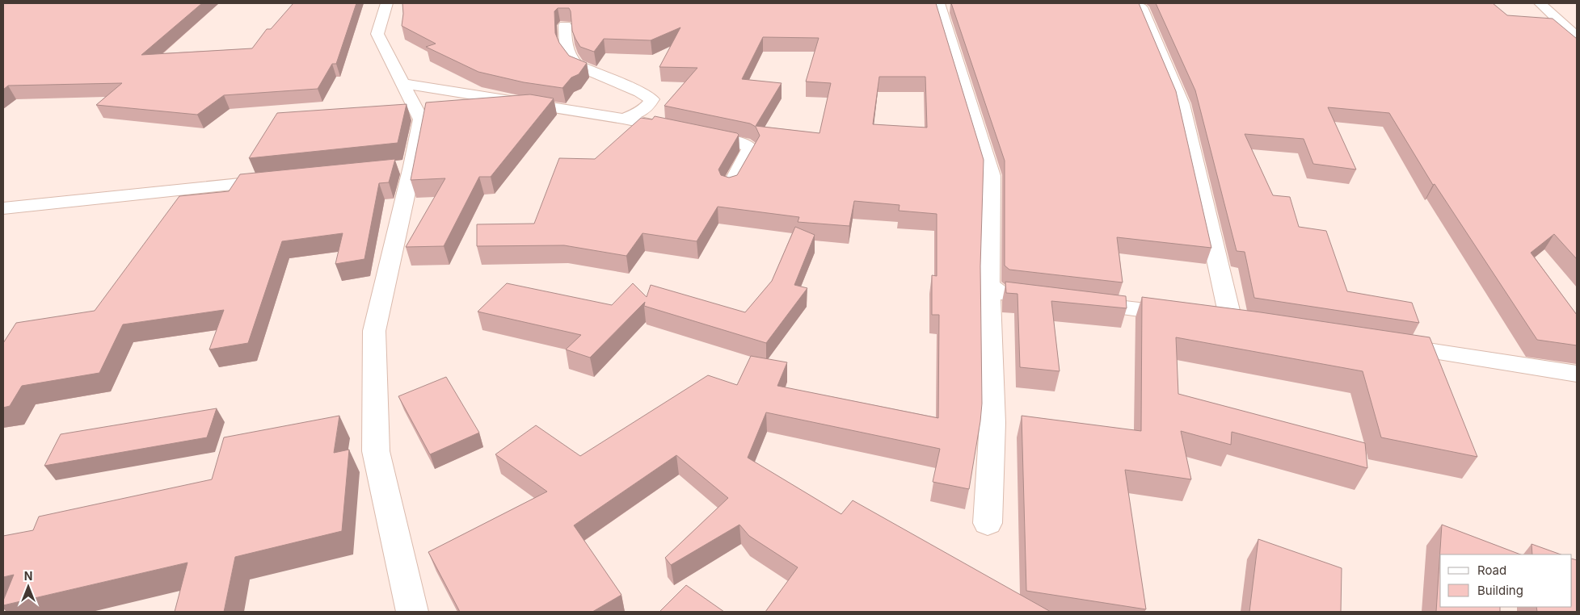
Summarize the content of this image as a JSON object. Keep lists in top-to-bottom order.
{
  "legend": ["Road", "Building"],
  "north": "top"
}
